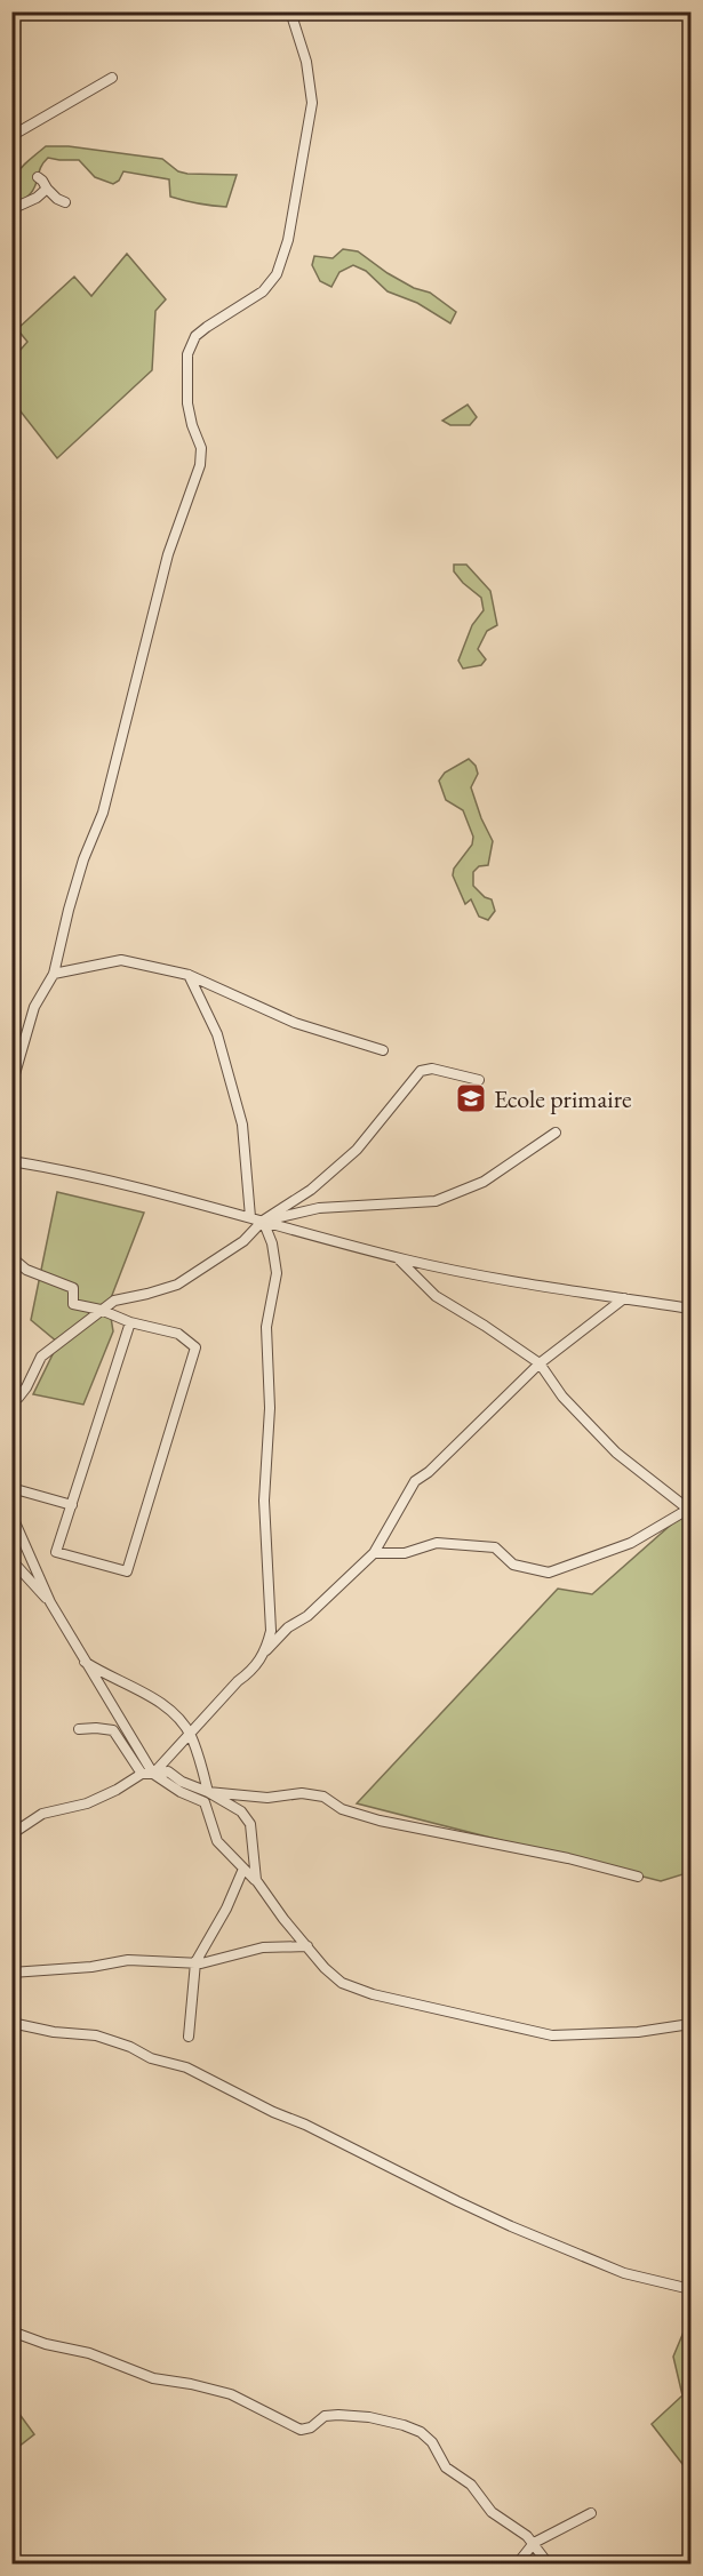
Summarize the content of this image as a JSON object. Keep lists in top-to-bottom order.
{
  "places": {
    "school or university": ["Ecole primaire"]
  }
}
